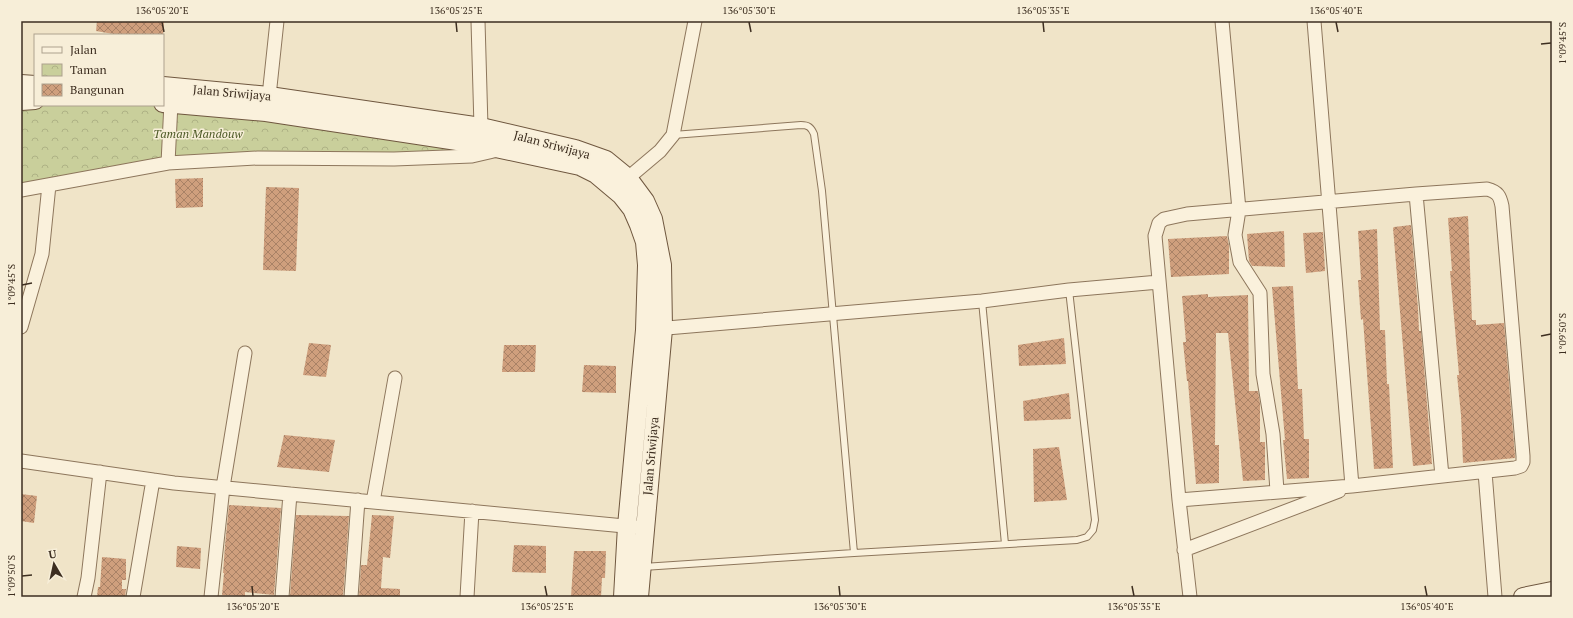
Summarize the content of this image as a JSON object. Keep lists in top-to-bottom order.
{
  "streets": {
    "main road": ["Jalan Sriwijaya"]
  },
  "parks": ["Taman Mandouw"],
  "legend": ["Jalan", "Taman", "Bangunan"],
  "north": "top",
  "coordinates": [
    "136°05'20\"E",
    "136°05'25\"E",
    "136°05'30\"E",
    "136°05'35\"E",
    "136°05'40\"E",
    "1°09'45\"S",
    "1°09'50\"S"
  ]
}
